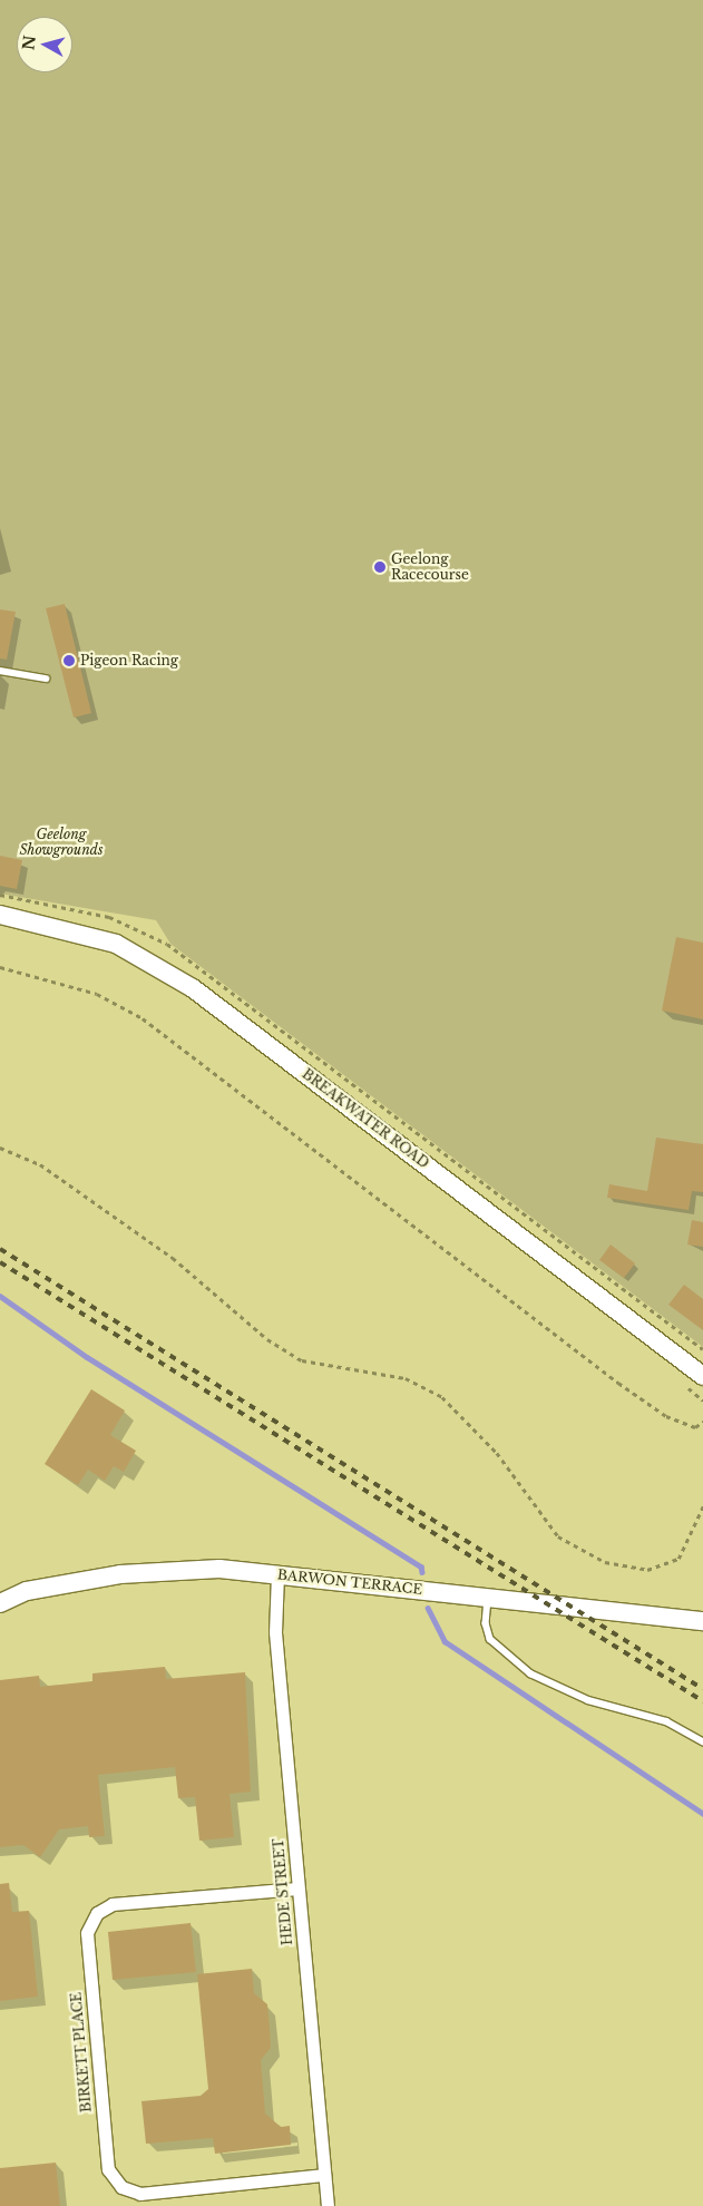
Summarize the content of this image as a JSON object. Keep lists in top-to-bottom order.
{
  "streets": {
    "street": [
      "BREAKWATER ROAD",
      "BARWON TERRACE",
      "HEDE STREET",
      "BIRKETT PLACE"
    ]
  },
  "crossings": [
    ["BARWON TERRACE", "HEDE STREET"],
    ["HEDE STREET", "BIRKETT PLACE"]
  ],
  "parks": ["Geelong Showgrounds"],
  "places": ["Geelong Racecourse", "Pigeon Racing"],
  "north": "left"
}
